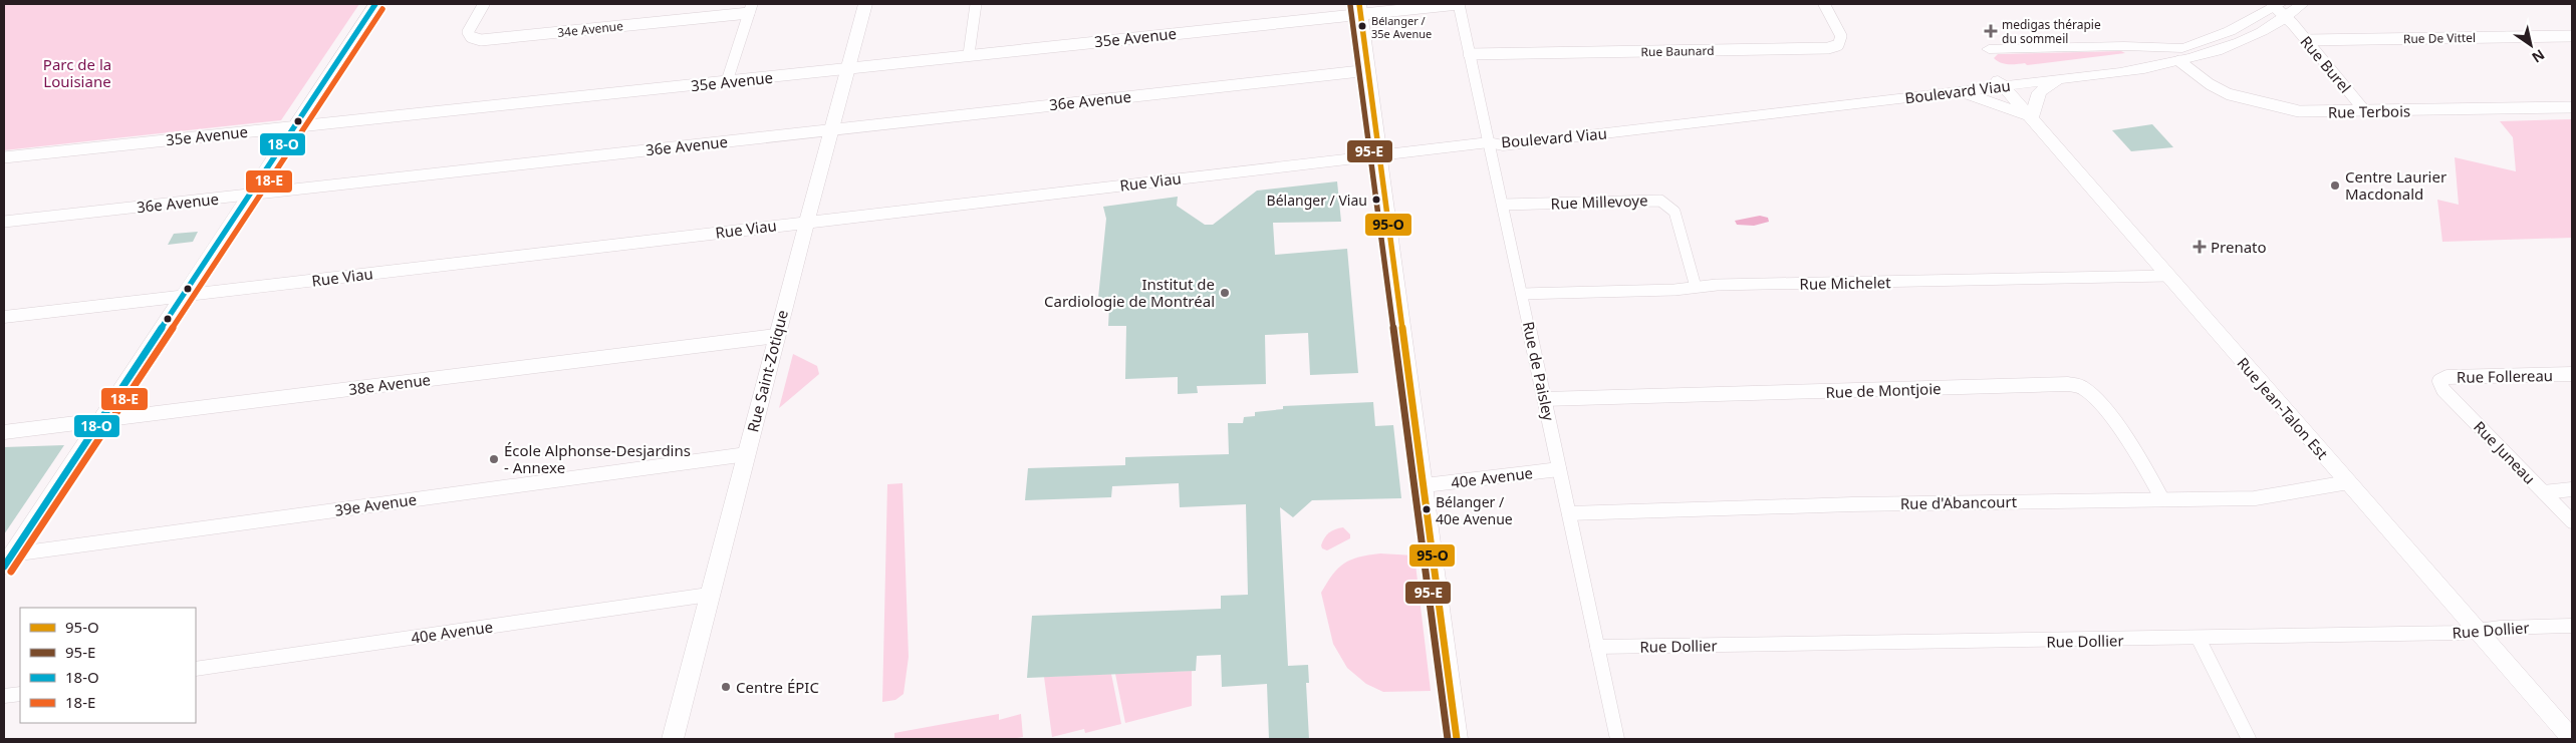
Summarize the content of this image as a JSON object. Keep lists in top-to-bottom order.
{
  "streets": {
    "main road": [
      "Boulevard Viau",
      "Rue Viau",
      "Rue Saint-Zotique",
      "Rue Jean-Talon Est"
    ],
    "street": [
      "34e Avenue",
      "35e Avenue",
      "Rue De Vittel",
      "Rue Baunard",
      "Rue Burel",
      "36e Avenue",
      "Rue Terbois",
      "Rue Millevoye",
      "Rue Michelet",
      "Rue de Paisley",
      "Rue Follereau",
      "38e Avenue",
      "Rue de Montjoie",
      "Rue Juneau",
      "40e Avenue",
      "Rue d'Abancourt",
      "39e Avenue",
      "Rue Dollier"
    ]
  },
  "crossings": [
    ["35e Avenue", "Rue Saint-Zotique"],
    ["35e Avenue", "Rue de Paisley"],
    ["Rue De Vittel", "Rue Burel"],
    ["Rue Baunard", "Rue de Paisley"],
    ["Rue Burel", "Boulevard Viau"],
    ["Rue Burel", "Rue Terbois"],
    ["Boulevard Viau", "Rue Terbois"],
    ["Boulevard Viau", "Rue Viau"],
    ["Boulevard Viau", "Rue de Paisley"],
    ["Boulevard Viau", "Rue Jean-Talon Est"],
    ["36e Avenue", "Rue Saint-Zotique"],
    ["Rue Viau", "Rue Saint-Zotique"],
    ["Rue Viau", "Rue de Paisley"],
    ["Rue Millevoye", "Rue Michelet"],
    ["Rue Millevoye", "Rue de Paisley"],
    ["Rue Michelet", "Rue de Paisley"],
    ["Rue Michelet", "Rue Jean-Talon Est"],
    ["Rue Saint-Zotique", "38e Avenue"],
    ["Rue Saint-Zotique", "40e Avenue"],
    ["Rue Saint-Zotique", "39e Avenue"],
    ["Rue de Paisley", "Rue de Montjoie"],
    ["Rue de Paisley", "40e Avenue"],
    ["Rue de Paisley", "Rue d'Abancourt"],
    ["Rue de Paisley", "Rue Dollier"],
    ["Rue Follereau", "Rue Juneau"],
    ["Rue de Montjoie", "Rue d'Abancourt"],
    ["Rue Jean-Talon Est", "Rue d'Abancourt"],
    ["Rue Jean-Talon Est", "Rue Dollier"]
  ],
  "parks": ["Parc de la Louisiane"],
  "places": {
    "other": [
      "Bélanger / 35e Avenue",
      "Centre Laurier Macdonald",
      "Bélanger / Viau",
      "Institut de Cardiologie de Montréal",
      "École Alphonse-Desjardins - Annexe",
      "Bélanger / 40e Avenue",
      "Centre ÉPIC"
    ],
    "health": ["medigas thérapie du sommeil", "Prenato"]
  },
  "lines": [
    "transit line 95-O",
    "transit line 18-O",
    "transit line 95-E",
    "transit line 18-E"
  ],
  "legend": [
    "95-O",
    "95-E",
    "18-O",
    "18-E"
  ],
  "north": "bottom right"
}
